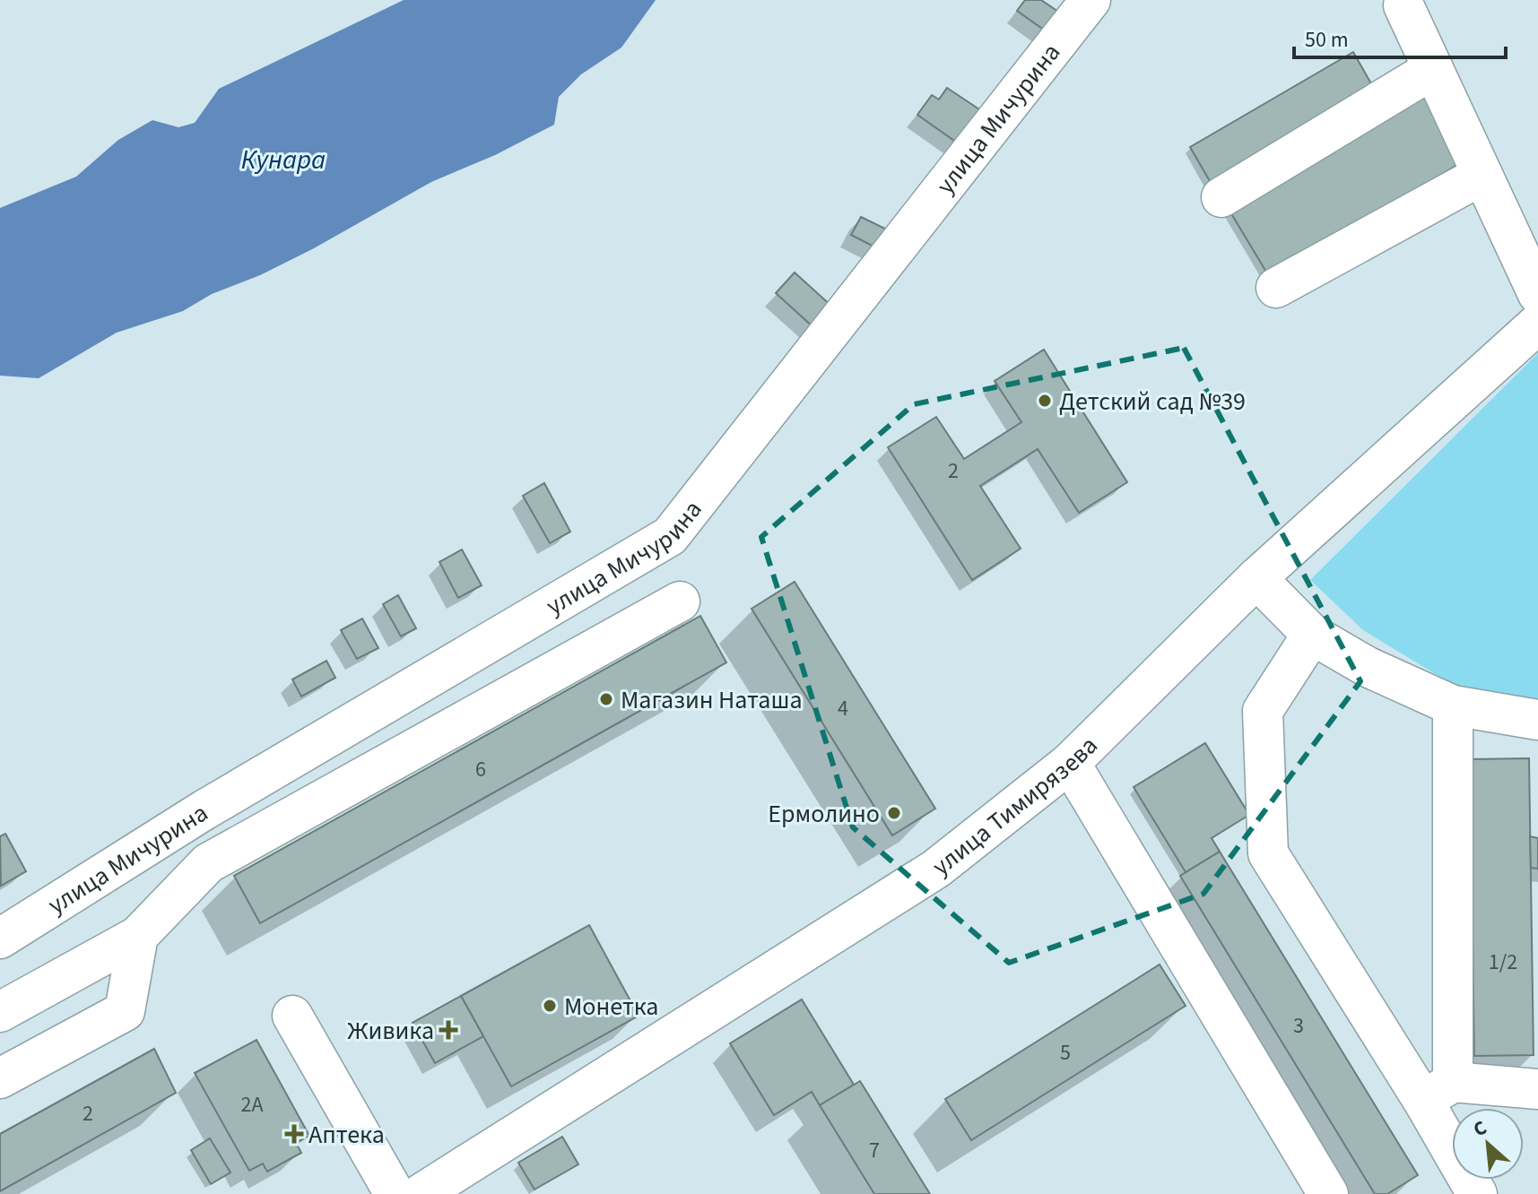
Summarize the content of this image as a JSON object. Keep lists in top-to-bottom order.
{
  "streets": {
    "street": ["улица Мичурина", "улица Тимирязева"]
  },
  "water": ["Кунара"],
  "places": {
    "other": [
      "Детский сад №39",
      "Магазин Наташа",
      "Ермолино",
      "Монетка"
    ],
    "health": ["Живика", "Аптека"]
  },
  "house_numbers": [
    "2",
    "4",
    "6",
    "1/2",
    "3",
    "5",
    "2А",
    "2",
    "7"
  ],
  "scale_bar": "50 m",
  "north": "top left"
}
